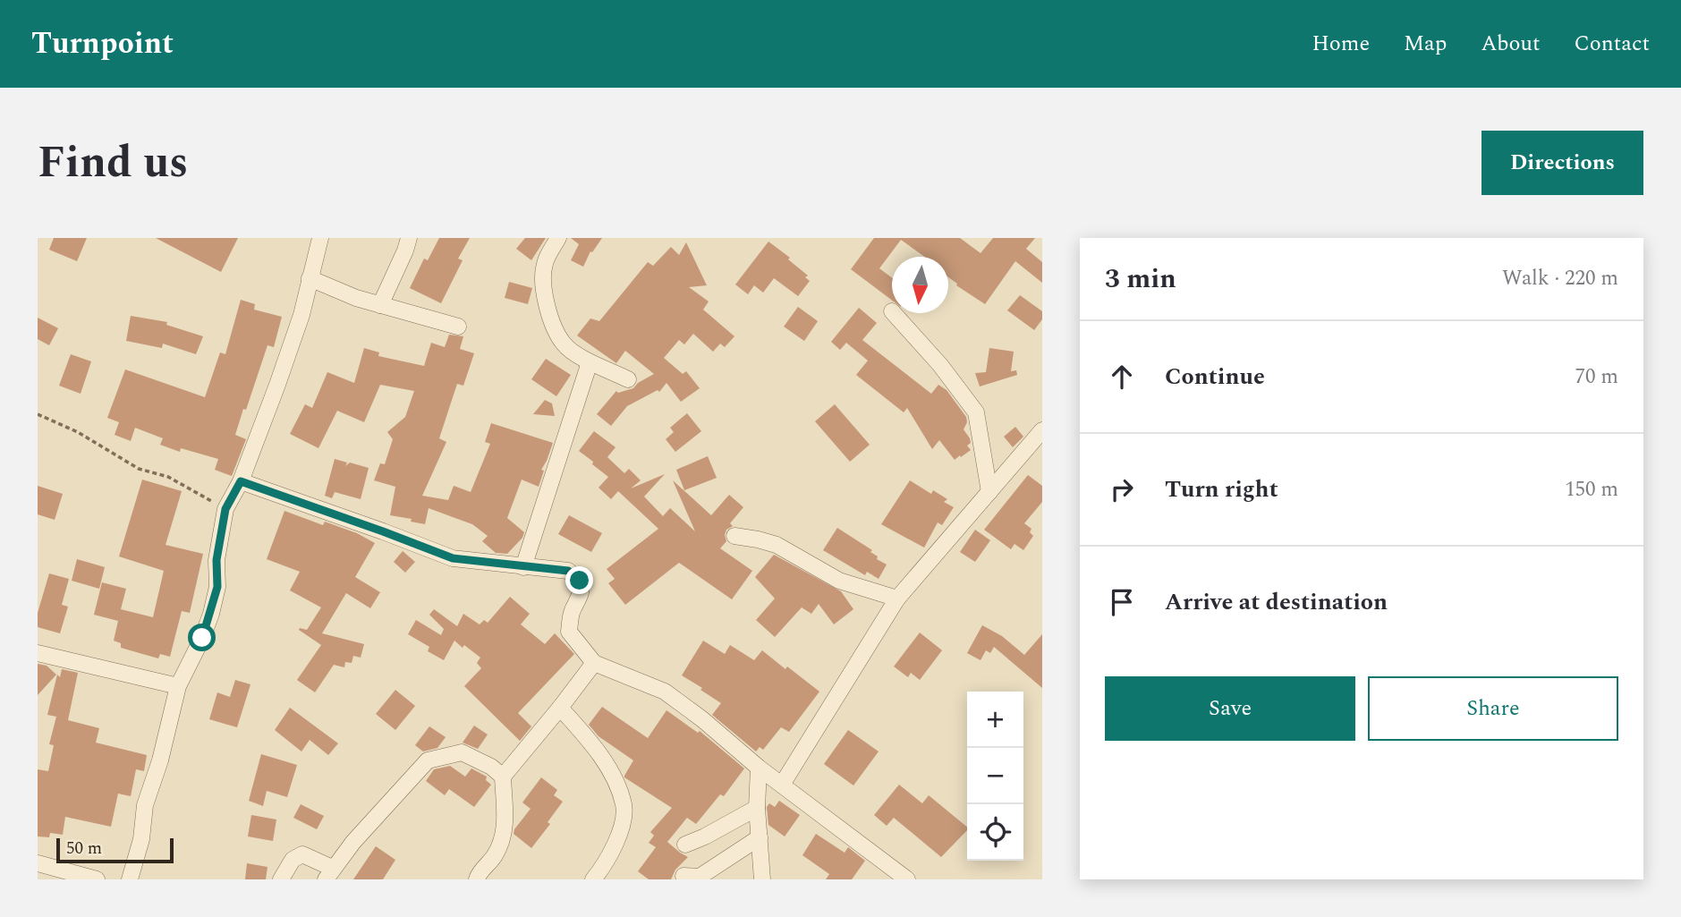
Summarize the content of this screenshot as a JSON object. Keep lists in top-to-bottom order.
{
  "scale_bar": "50 m",
  "north": "bottom",
  "page": {
    "header": "Turnpoint",
    "nav": [
      "Home",
      "Map",
      "About",
      "Contact"
    ],
    "title": "Find us",
    "buttons": [
      "Directions",
      ["Save", "Share"]
    ],
    "heading": ["3 min", "Walk · 220 m"],
    "list": [
      ["Continue", "70 m"],
      ["Turn right", "150 m"],
      "Arrive at destination"
    ],
    "map_buttons": ["+", "−"],
    "scale": "50 m"
  }
}
